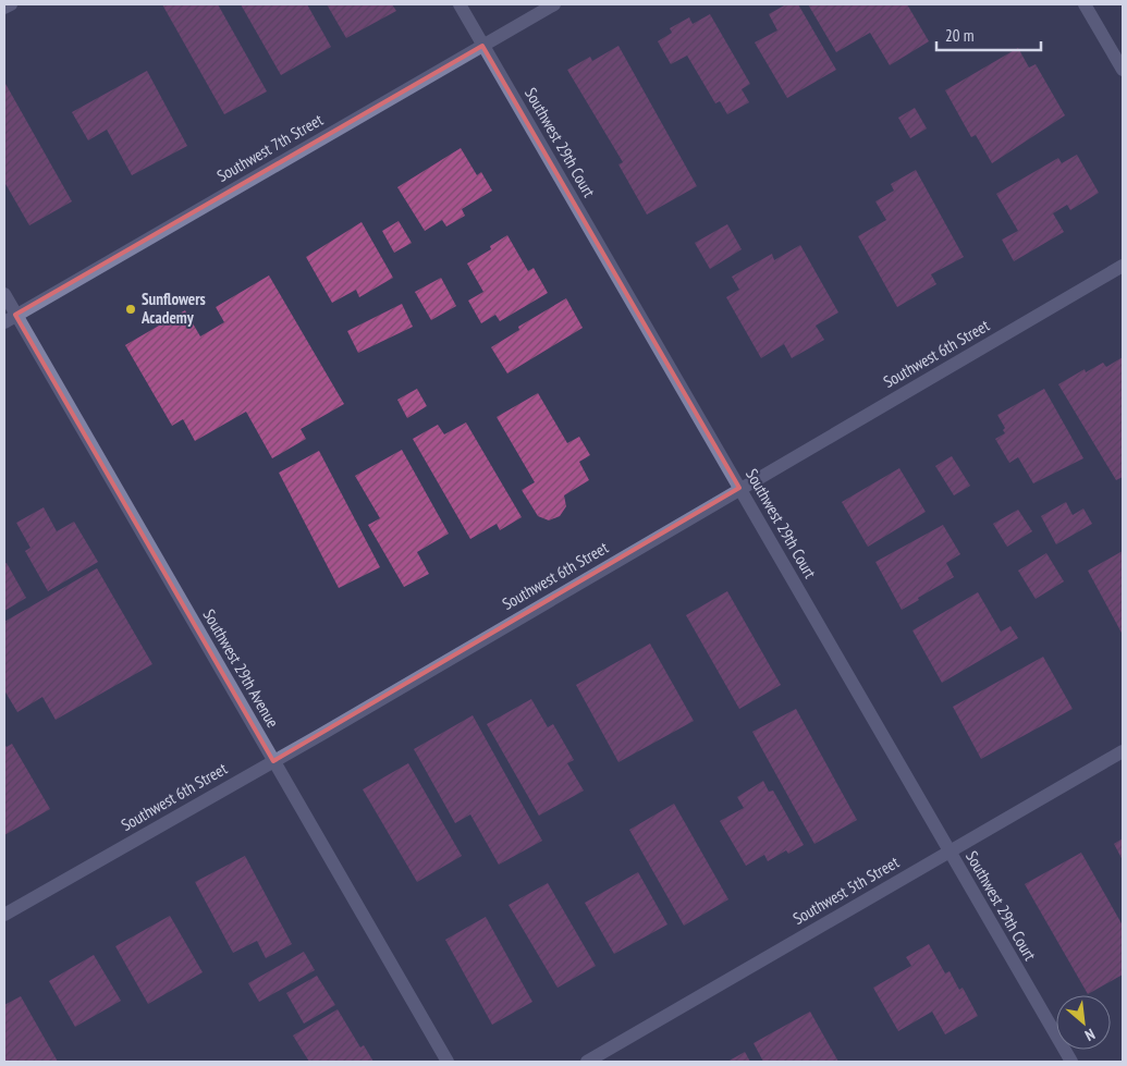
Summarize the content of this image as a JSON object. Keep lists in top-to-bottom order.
{
  "streets": {
    "street": [
      "Southwest 29th Court",
      "Southwest 7th Street",
      "Southwest 6th Street",
      "Southwest 29th Avenue",
      "Southwest 5th Street"
    ]
  },
  "crossings": [
    ["Southwest 29th Court", "Southwest 7th Street"],
    ["Southwest 29th Court", "Southwest 6th Street"],
    ["Southwest 29th Court", "Southwest 5th Street"],
    ["Southwest 7th Street", "Southwest 29th Avenue"],
    ["Southwest 6th Street", "Southwest 29th Avenue"]
  ],
  "places": ["Sunflowers Academy"],
  "scale_bar": "20 m",
  "north": "bottom right"
}
